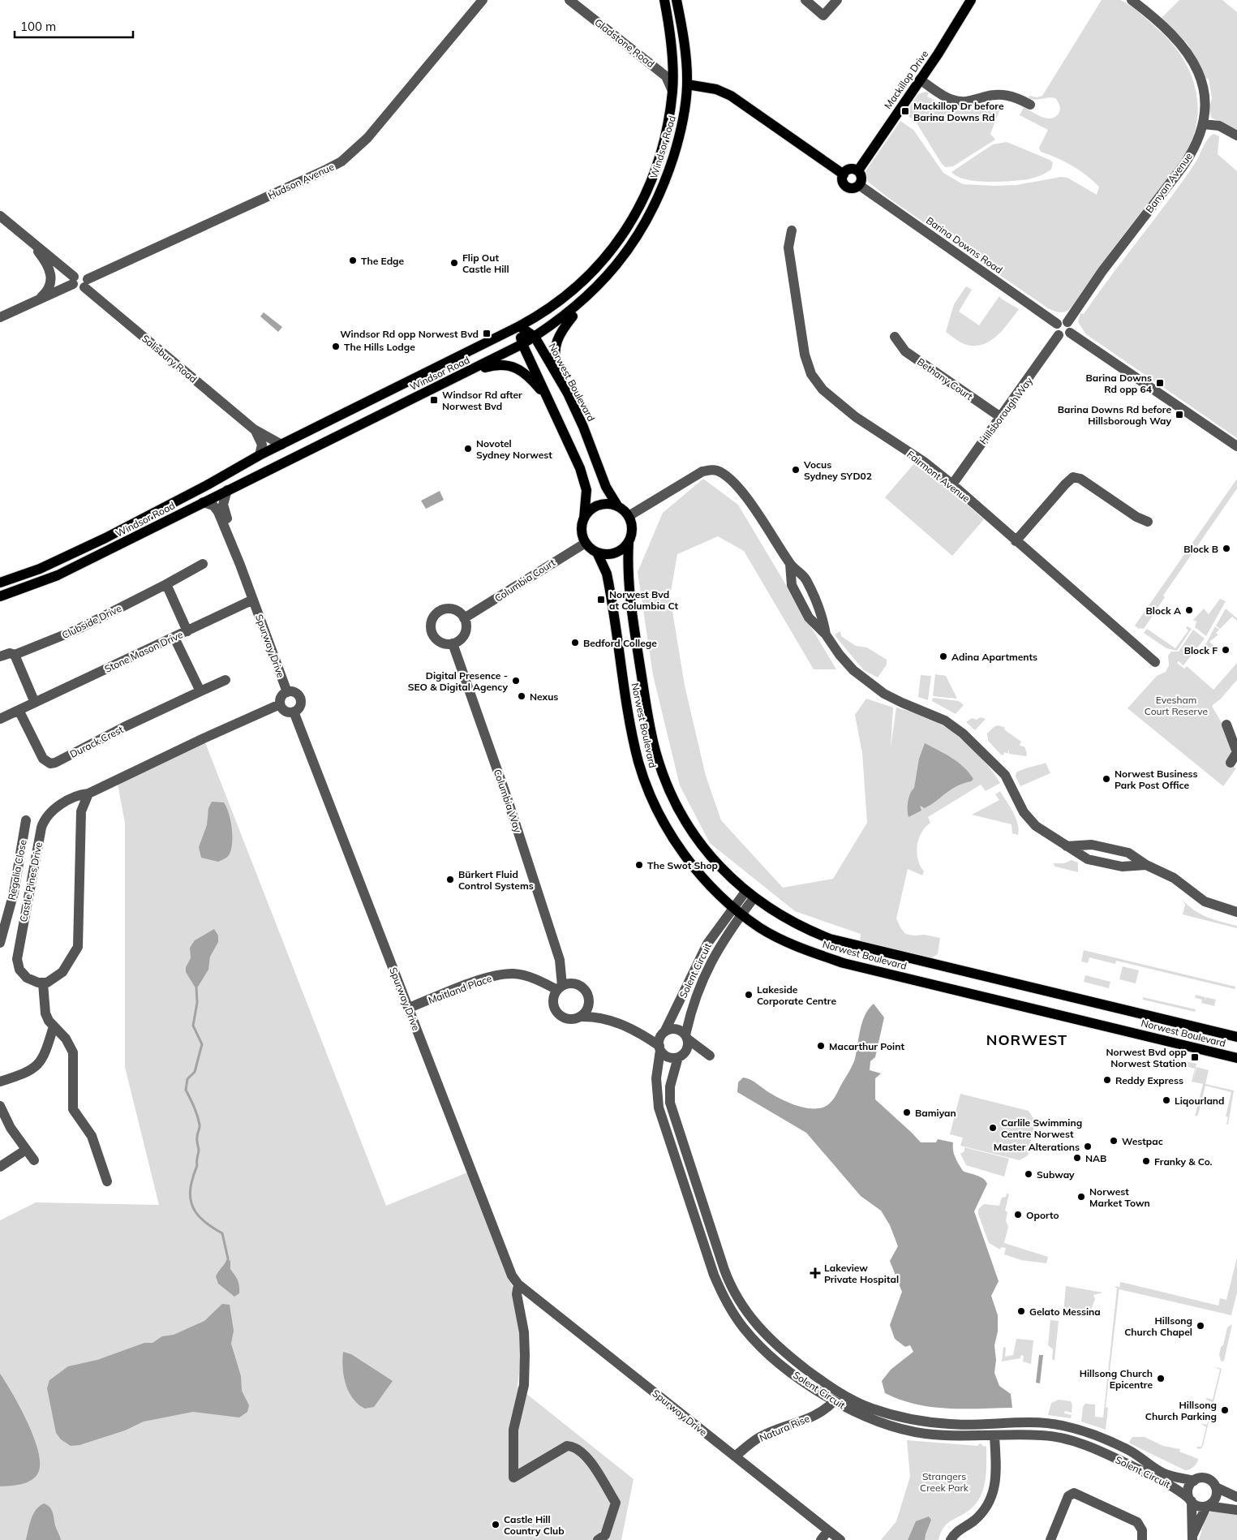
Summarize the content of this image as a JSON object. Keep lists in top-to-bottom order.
{
  "streets": {
    "main road": ["Mackillop Drive", "Windsor Road", "Norwest Boulevard"],
    "street": [
      "Gladstone Road",
      "Hudson Avenue",
      "Banyan Avenue",
      "Barina Downs Road",
      "Salisbury Road",
      "Bethany Court",
      "Hillsborough Way",
      "Fairmont Avenue",
      "Columbia Court",
      "Clubside Drive",
      "Spurway Drive",
      "Stone Mason Drive",
      "Durack Crest",
      "Columbia Way",
      "Regalia Close",
      "Castle Pines Drive",
      "Solent Circuit",
      "Maitland Place",
      "Natura Rise"
    ]
  },
  "crossings": [
    ["Gladstone Road", "Windsor Road"],
    ["Mackillop Drive", "Barina Downs Road"],
    ["Windsor Road", "Salisbury Road"],
    ["Windsor Road", "Norwest Boulevard"],
    ["Hudson Avenue", "Salisbury Road"],
    ["Banyan Avenue", "Barina Downs Road"],
    ["Banyan Avenue", "Hillsborough Way"],
    ["Barina Downs Road", "Hillsborough Way"],
    ["Bethany Court", "Hillsborough Way"],
    ["Norwest Boulevard", "Columbia Court"],
    ["Norwest Boulevard", "Solent Circuit"],
    ["Hillsborough Way", "Fairmont Avenue"],
    ["Columbia Court", "Columbia Way"],
    ["Spurway Drive", "Stone Mason Drive"],
    ["Spurway Drive", "Castle Pines Drive"],
    ["Spurway Drive", "Maitland Place"],
    ["Spurway Drive", "Natura Rise"],
    ["Stone Mason Drive", "Durack Crest"],
    ["Columbia Way", "Maitland Place"],
    ["Solent Circuit", "Natura Rise"]
  ],
  "districts": ["NORWEST"],
  "parks": ["Evesham Court Reserve", "Strangers Creek Park"],
  "places": {
    "transit": [
      "Mackillop Dr before Barina Downs Rd",
      "Windsor Rd opp Norwest Bvd",
      "Barina Downs Rd opp 64",
      "Windsor Rd after Norwest Bvd",
      "Barina Downs Rd before Hillsborough Way",
      "Norwest Bvd at Columbia Ct",
      "Norwest Bvd opp Norwest Station"
    ],
    "other": [
      "The Edge",
      "Flip Out Castle Hill",
      "The Hills Lodge",
      "Novotel Sydney Norwest",
      "Vocus Sydney SYD02",
      "Block B",
      "Block A",
      "Bedford College",
      "Block F",
      "Adina Apartments",
      "Digital Presence - SEO & Digital Agency",
      "Nexus",
      "Norwest Business Park Post Office",
      "The Swot Shop",
      "Bürkert Fluid Control Systems",
      "Lakeside Corporate Centre",
      "Macarthur Point",
      "Reddy Express",
      "Liqourland",
      "Bamiyan",
      "Carlile Swimming Centre Norwest",
      "Westpac",
      "Master Alterations",
      "NAB",
      "Franky & Co.",
      "Subway",
      "Norwest Market Town",
      "Oporto",
      "Gelato Messina",
      "Hillsong Church Chapel",
      "Hillsong Church Epicentre",
      "Hillsong Church Parking",
      "Castle Hill Country Club"
    ],
    "health": ["Lakeview Private Hospital"]
  },
  "scale_bar": "100 m"
}
